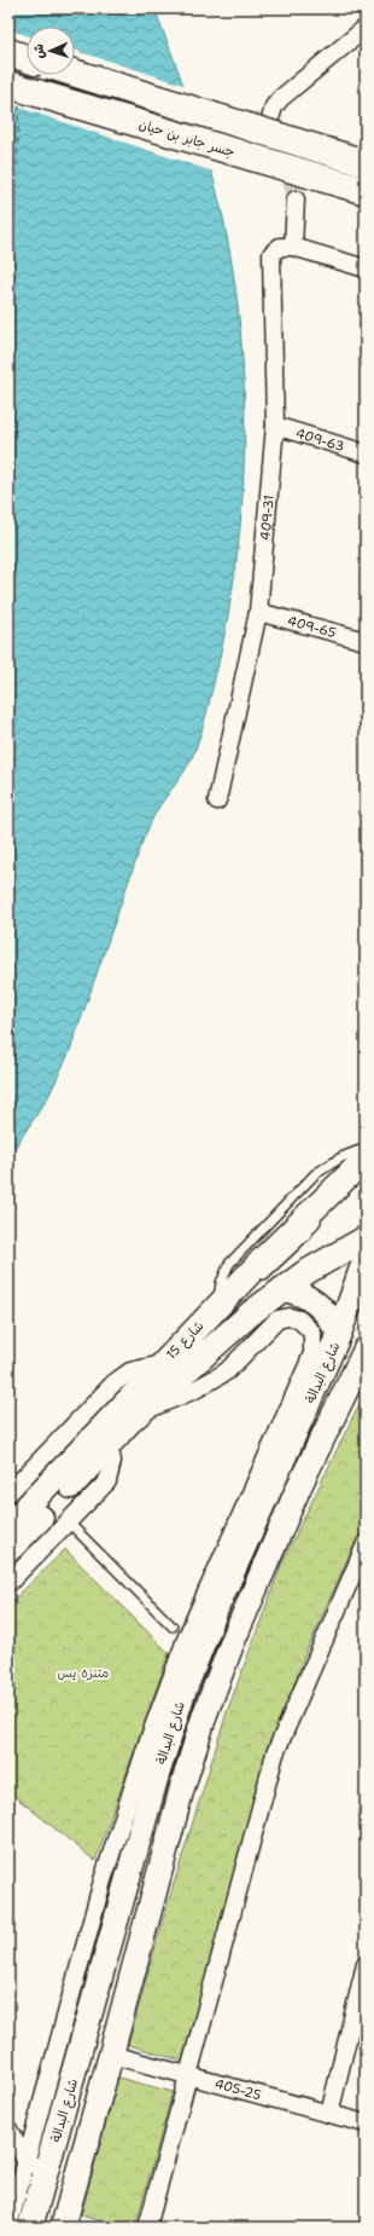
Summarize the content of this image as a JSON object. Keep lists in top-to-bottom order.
{
  "streets": {
    "main road": ["جسر جابر بن حيان", "شارع 15", "شارع البدالة"],
    "street": [
      "409-63",
      "409-31",
      "409-65",
      "405-25"
    ]
  },
  "crossings": [
    ["409-63", "409-31"],
    ["409-31", "409-65"],
    ["شارع البدالة", "405-25"]
  ],
  "parks": ["متنزه يس"],
  "north": "left"
}
